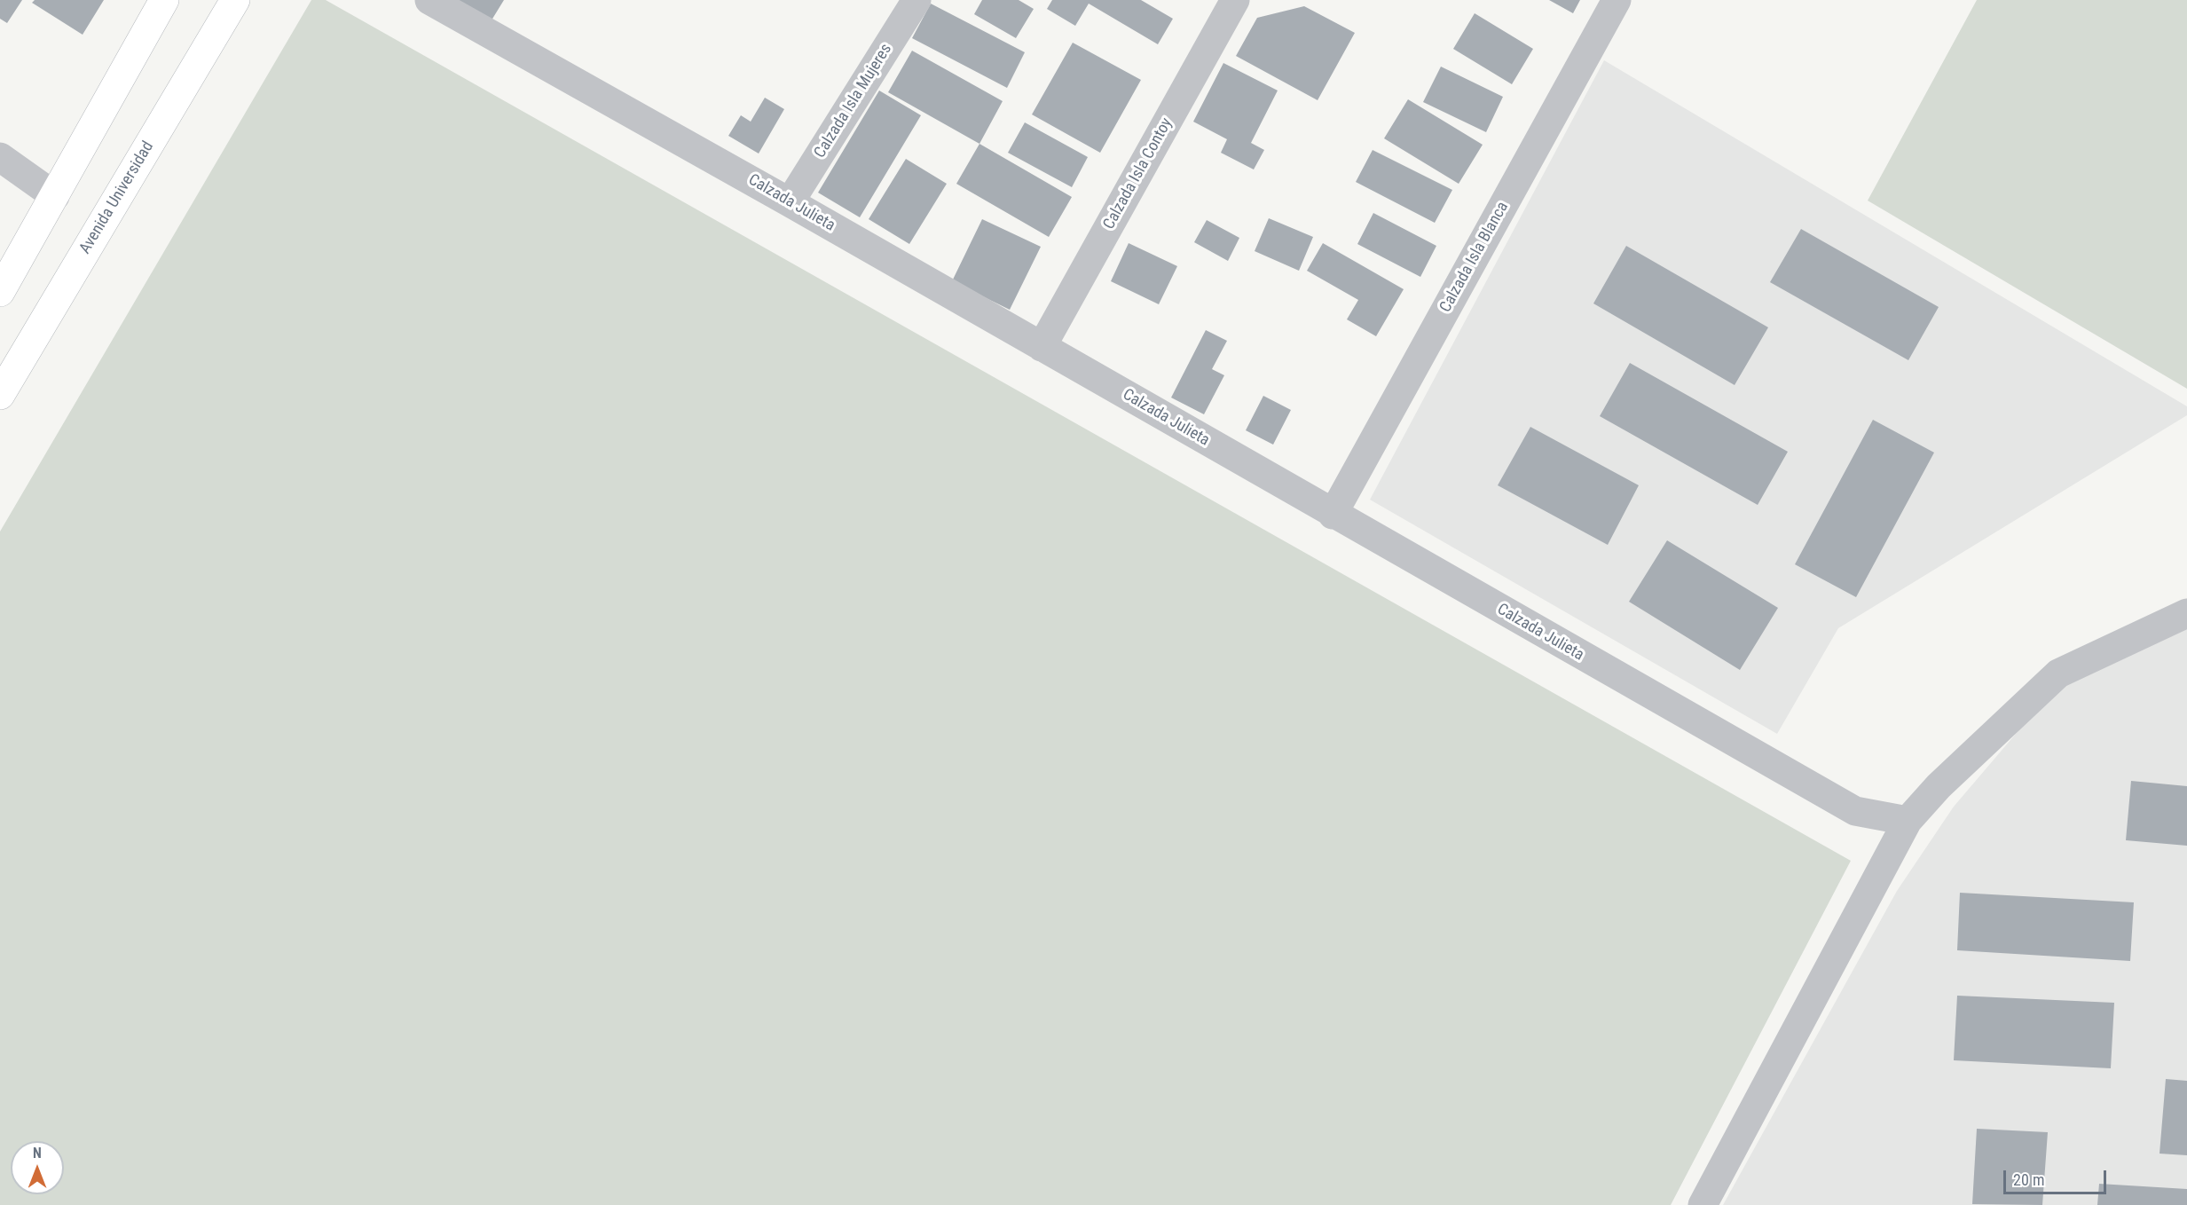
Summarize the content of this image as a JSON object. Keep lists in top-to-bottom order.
{
  "streets": {
    "main road": ["Avenida Universidad"],
    "street": [
      "Calzada Isla Mujeres",
      "Calzada Isla Contoy",
      "Calzada Julieta",
      "Calzada Isla Blanca"
    ]
  },
  "crossings": [
    ["Calzada Isla Mujeres", "Calzada Julieta"],
    ["Calzada Isla Contoy", "Calzada Julieta"],
    ["Calzada Julieta", "Calzada Isla Blanca"]
  ],
  "scale_bar": "20 m",
  "north": "top"
}
